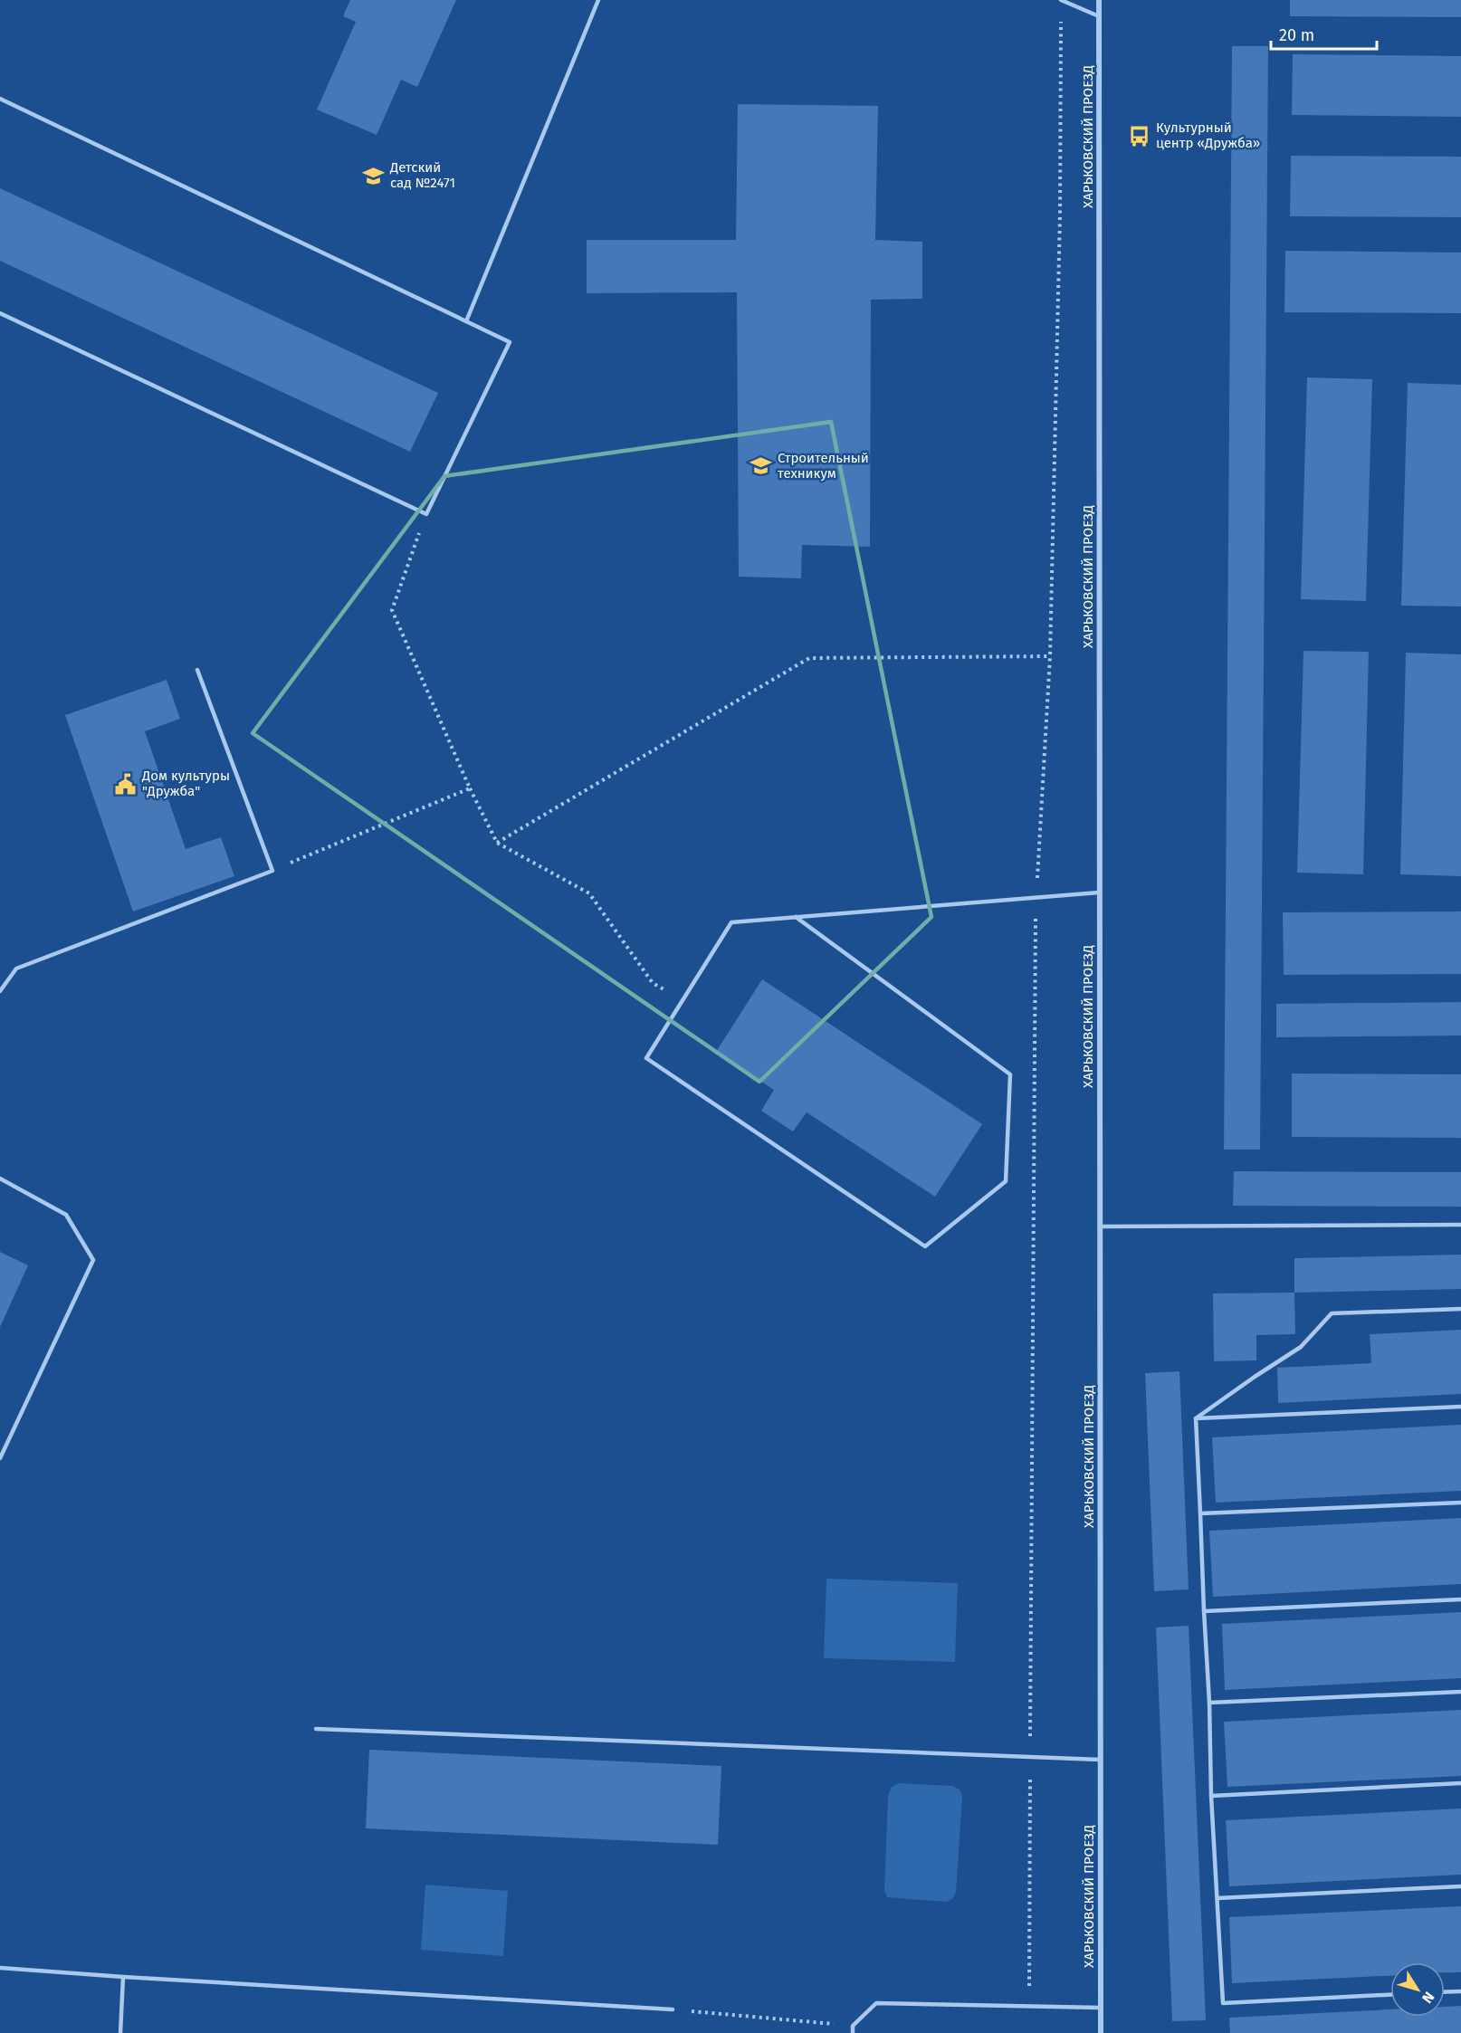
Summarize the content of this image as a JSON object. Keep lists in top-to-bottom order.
{
  "streets": {
    "street": ["ХАРЬКОВСКИЙ ПРОЕЗД"]
  },
  "places": {
    "bus stop": ["Культурный центр «Дружба»"],
    "school or university": ["Детский сад №2471", "Строительный техникум"],
    "public building": ["Дом культуры \"Дружба\""]
  },
  "scale_bar": "20 m",
  "north": "bottom right"
}
